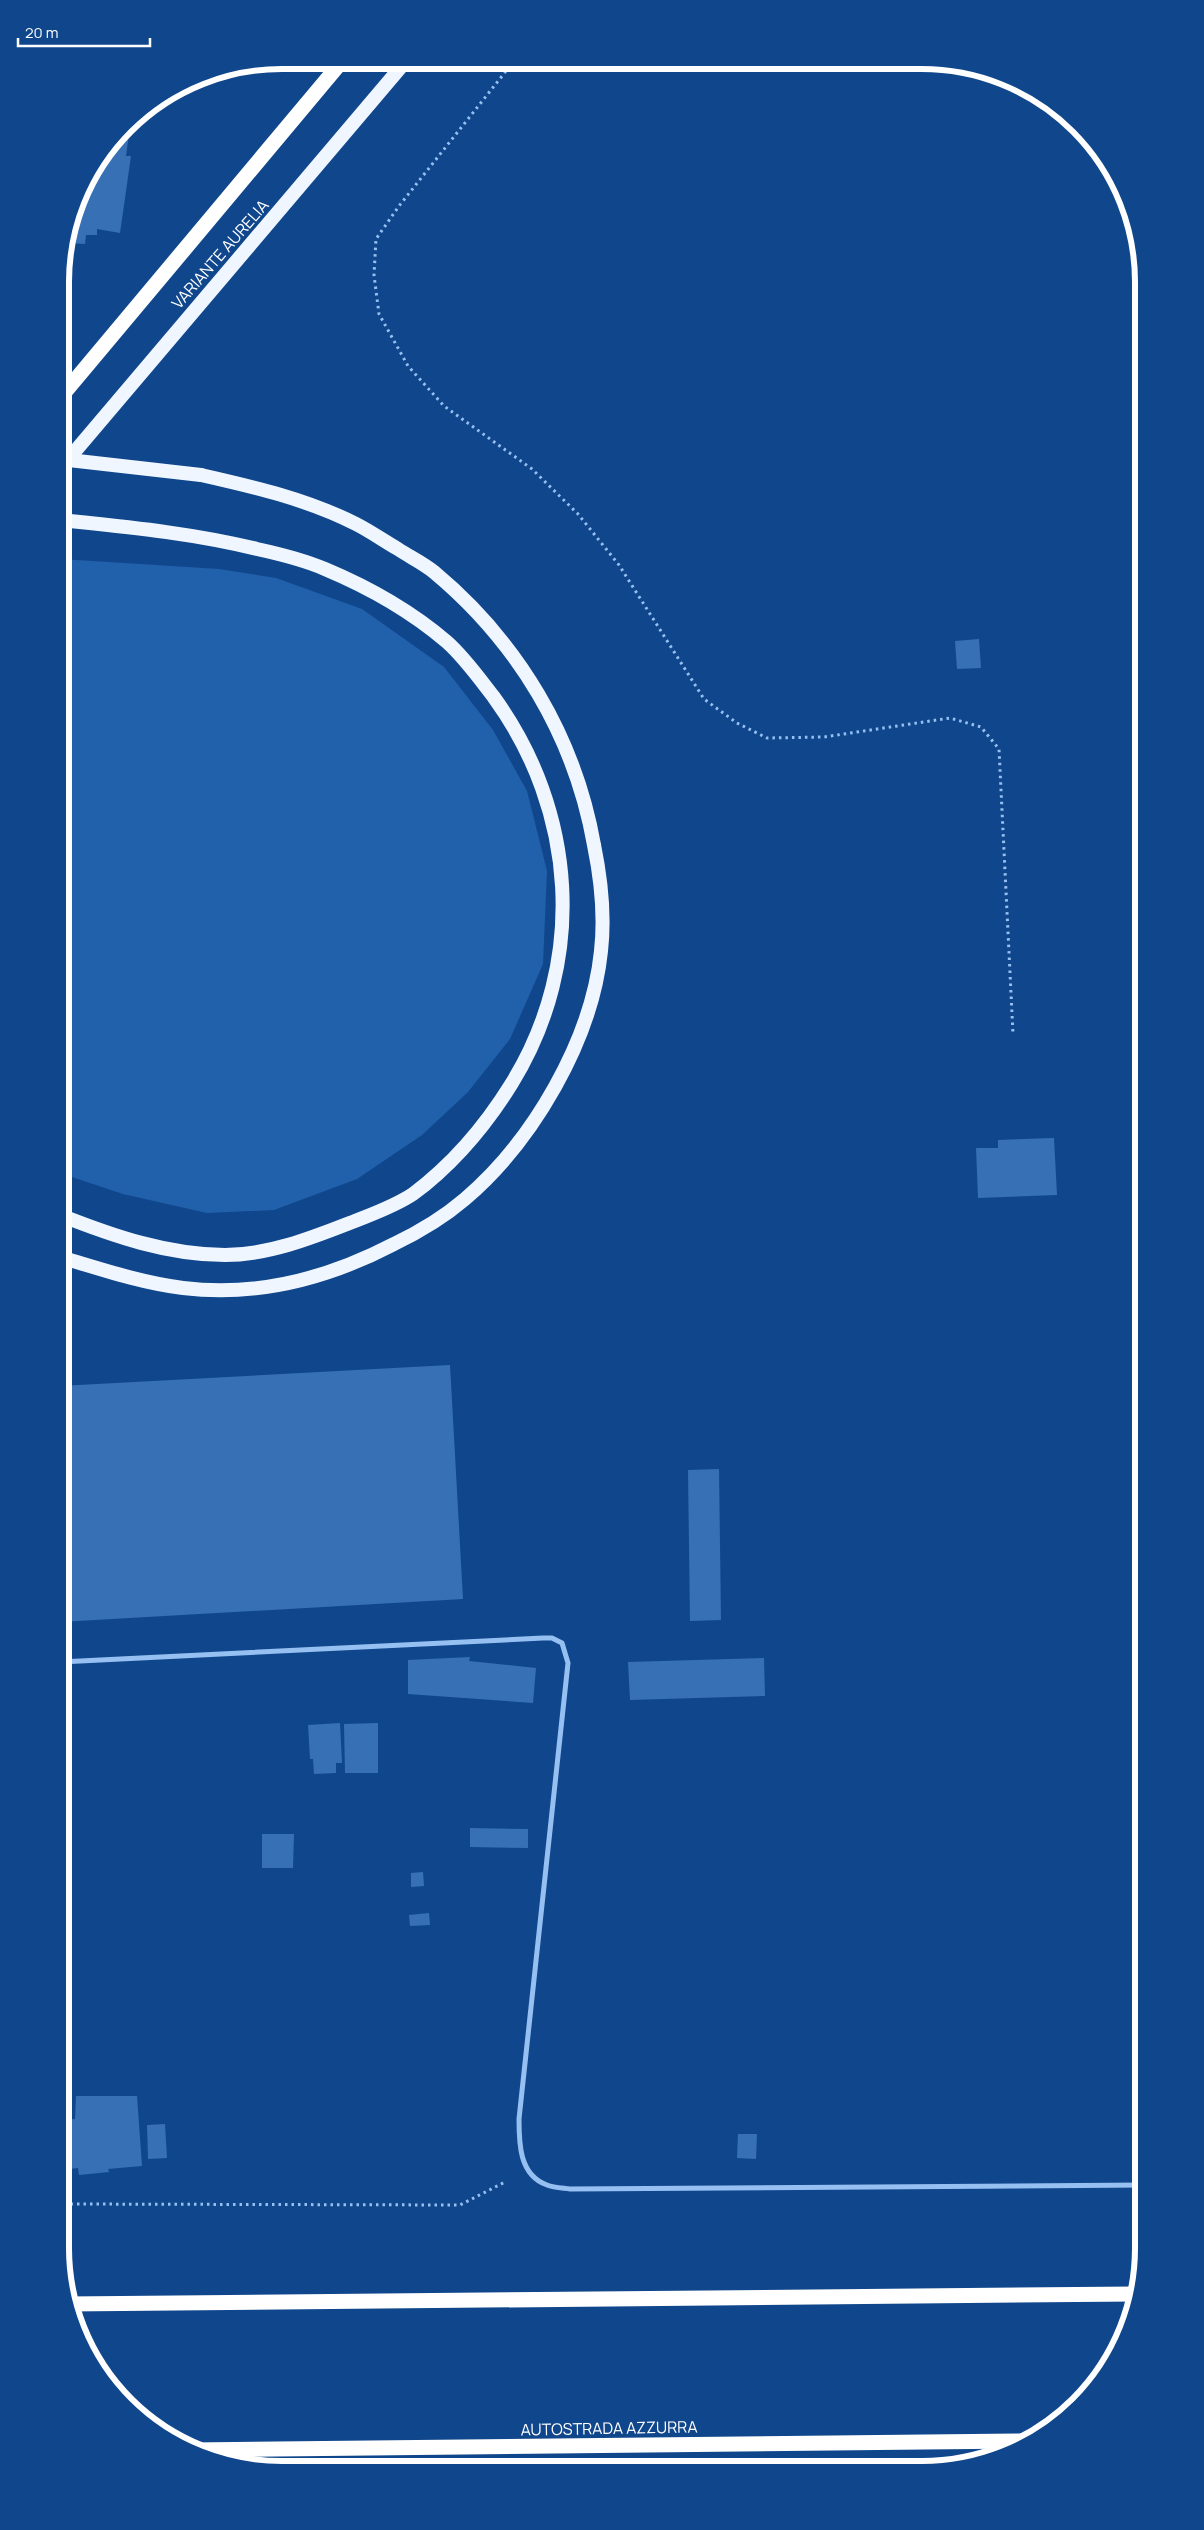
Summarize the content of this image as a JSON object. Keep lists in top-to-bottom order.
{
  "streets": {
    "highway": ["VARIANTE AURELIA", "AUTOSTRADA AZZURRA"]
  },
  "scale_bar": "20 m"
}
